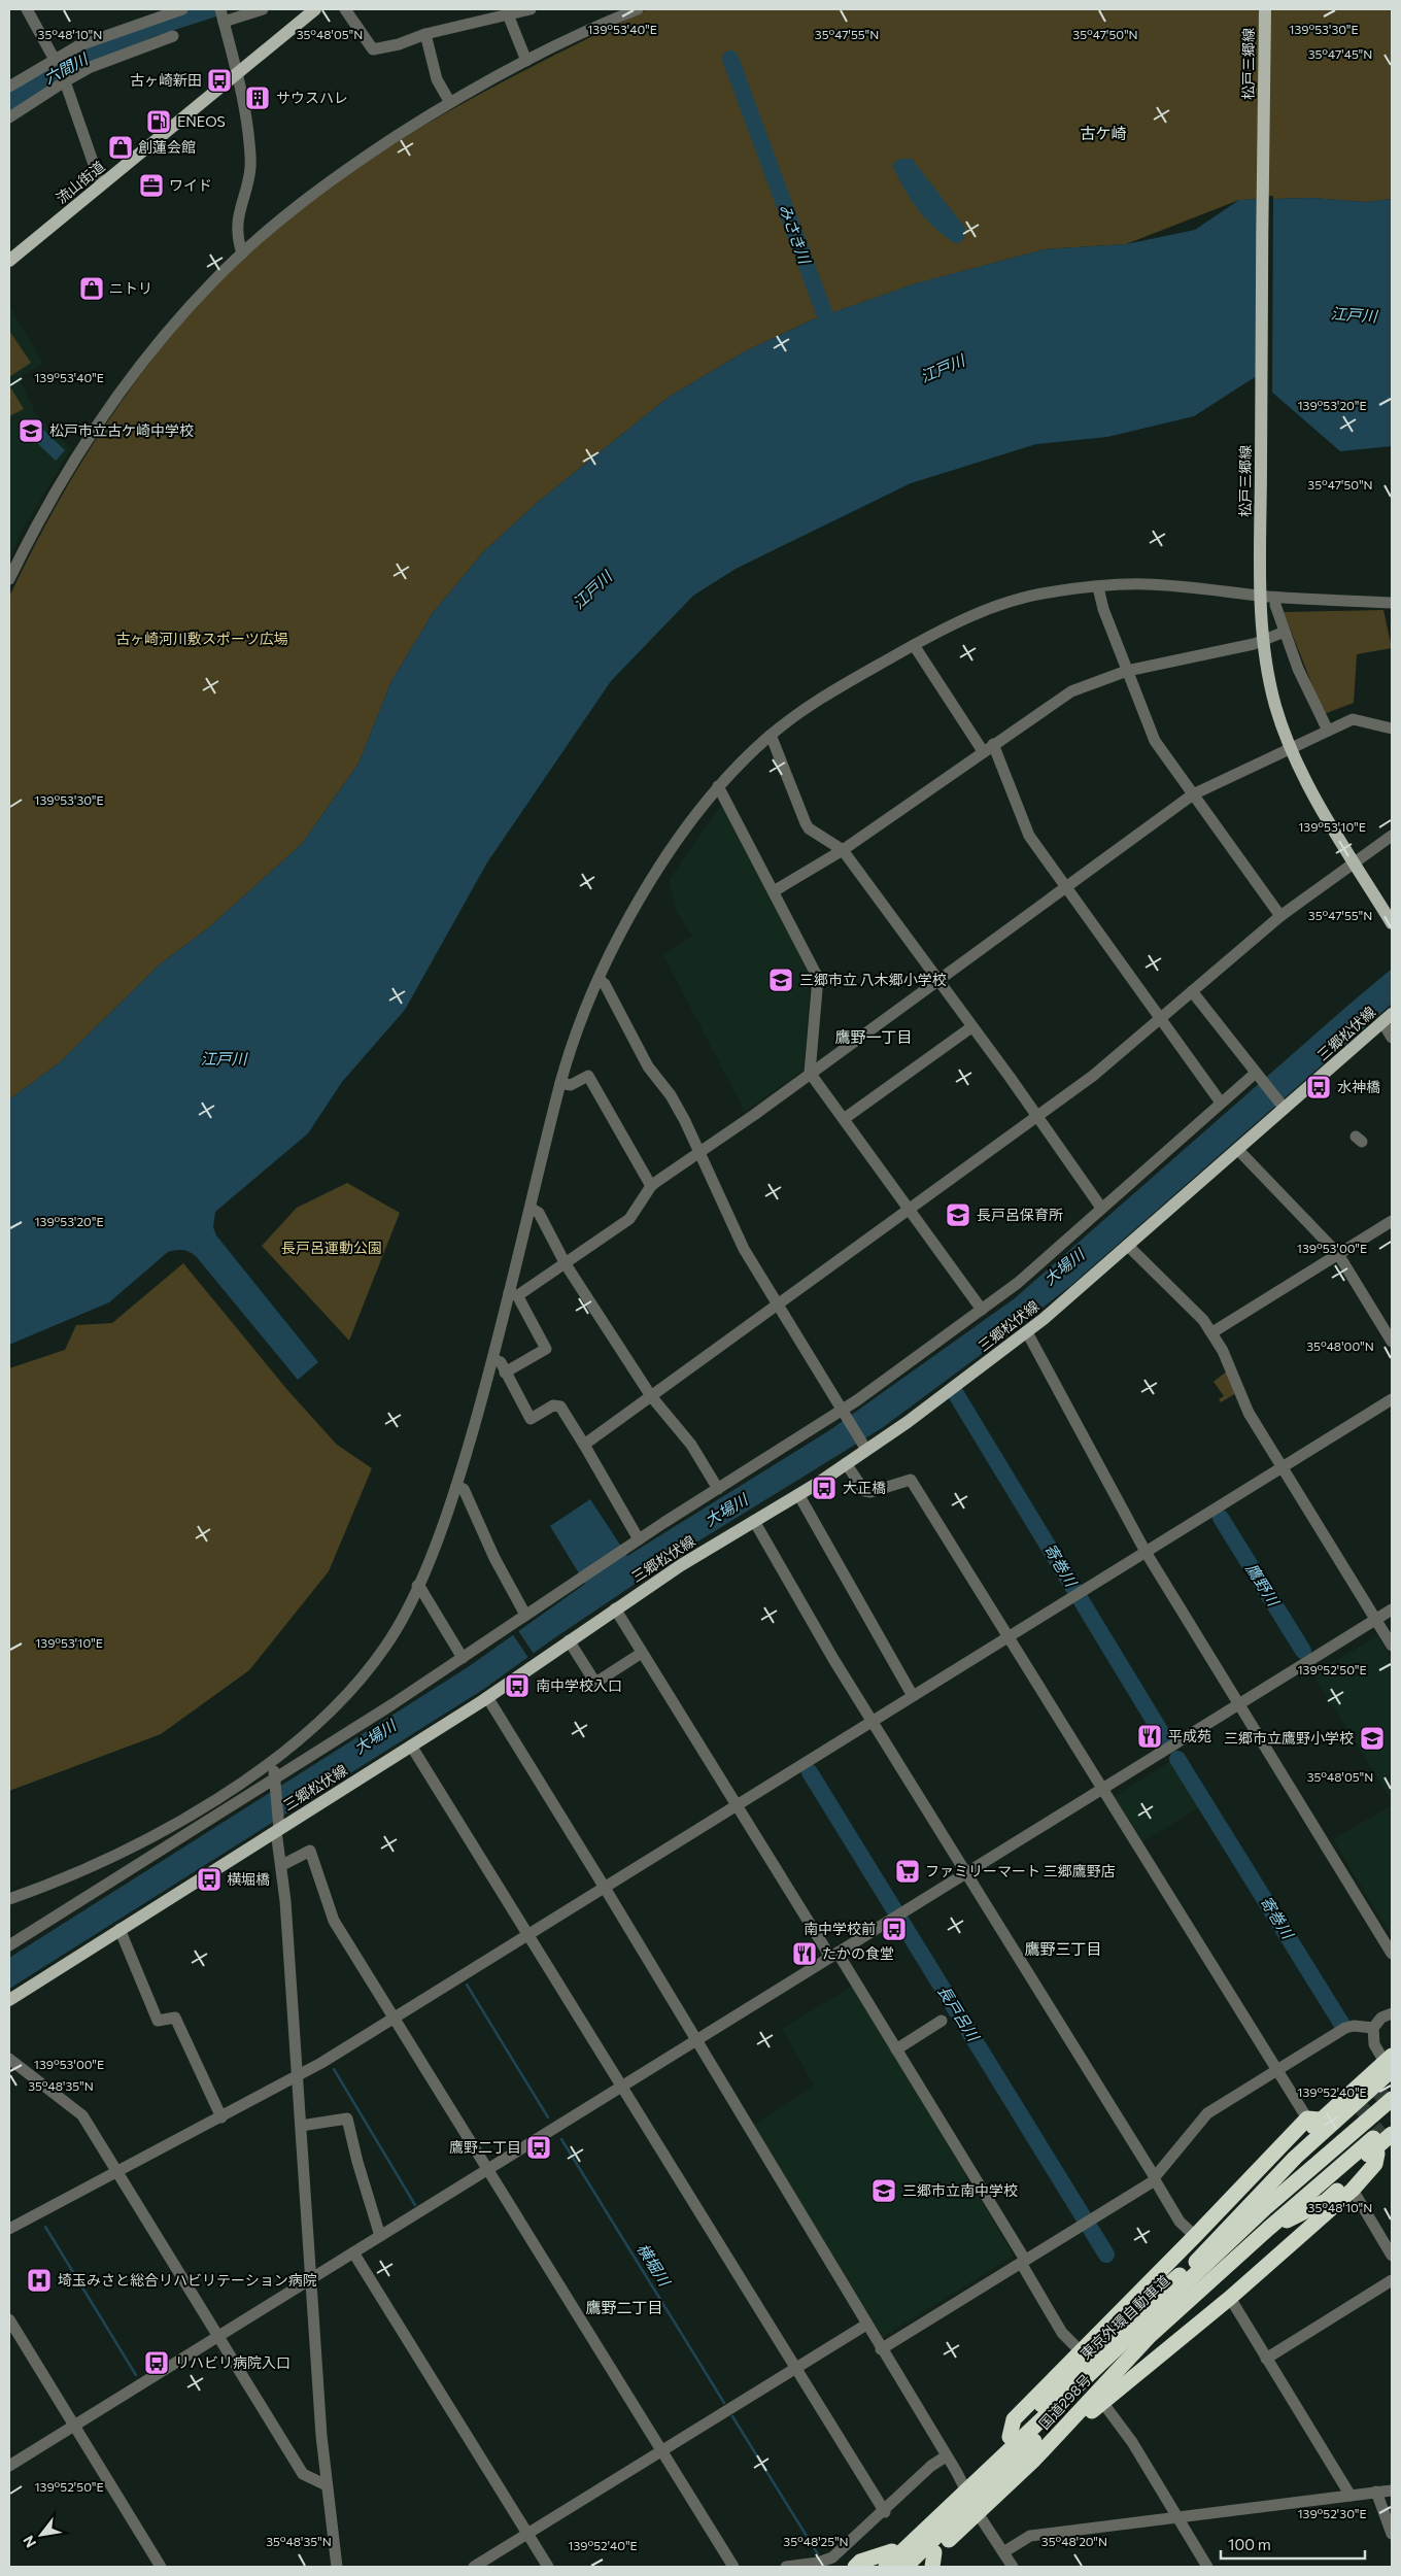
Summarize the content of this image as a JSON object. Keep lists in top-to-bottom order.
{
  "streets": {
    "highway": ["東京外環自動車道", "国道298号"],
    "main road": ["松戸三郷線", "流山街道", "三郷松伏線"]
  },
  "crossings": [
    ["東京外環自動車道", "国道298号"]
  ],
  "districts": [
    "古ケ崎",
    "鷹野一丁目",
    "鷹野三丁目",
    "鷹野二丁目"
  ],
  "water": [
    "六間川",
    "みさき川",
    "江戸川",
    "大場川",
    "寄巻川",
    "鷹野川",
    "長戸呂川",
    "横堀川"
  ],
  "parks": ["古ヶ崎河川敷スポーツ広場", "長戸呂運動公園"],
  "places": {
    "bus stop": [
      "古ヶ崎新田",
      "水神橋",
      "大正橋",
      "南中学校入口",
      "横堀橋",
      "南中学校前",
      "鷹野二丁目",
      "リハビリ病院入口"
    ],
    "building": ["サウスハレ"],
    "fuel station": ["ENEOS"],
    "shop": ["創蓮会館", "ニトリ"],
    "office": ["ワイド"],
    "school or university": [
      "松戸市立古ケ崎中学校",
      "三郷市立 八木郷小学校",
      "長戸呂保育所",
      "三郷市立鷹野小学校",
      "三郷市立南中学校"
    ],
    "restaurant": ["平成苑", "たかの食堂"],
    "supermarket": ["ファミリーマート 三郷鷹野店"],
    "hospital": ["埼玉みさと総合リハビリテーション病院"]
  },
  "scale_bar": "100 m",
  "north": "bottom left",
  "coordinates": [
    "139°53'40\"E",
    "139°53'30\"E",
    "35°47'50\"N",
    "35°48'10\"N",
    "35°48'05\"N",
    "35°47'55\"N",
    "35°47'45\"N",
    "139°53'20\"E",
    "139°53'10\"E",
    "139°53'00\"E",
    "35°48'00\"N",
    "139°52'50\"E",
    "35°48'35\"N",
    "139°52'40\"E",
    "139°52'30\"E",
    "35°48'25\"N",
    "35°48'20\"N"
  ]
}
